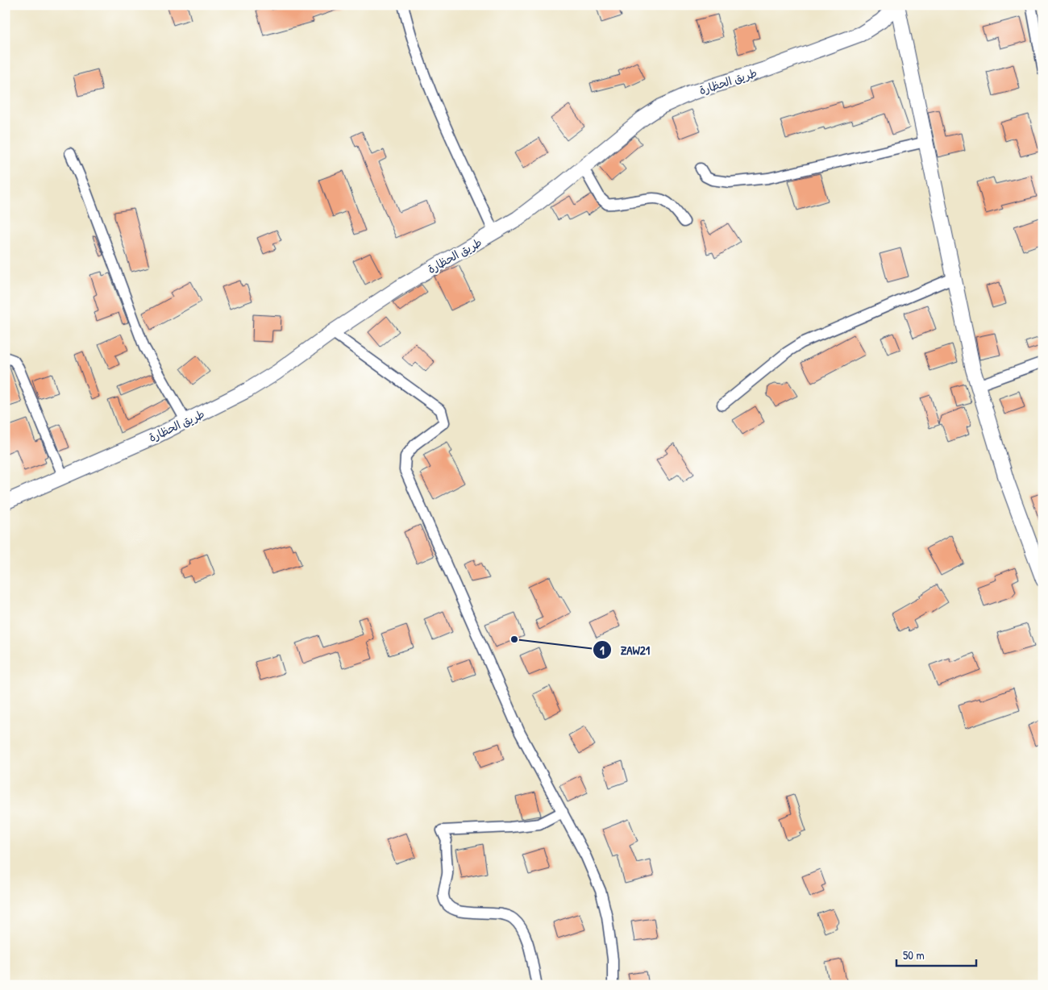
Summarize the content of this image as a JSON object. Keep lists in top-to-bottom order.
{
  "streets": {
    "street": ["طريق الحظارة"]
  },
  "places": ["ZAW21"],
  "scale_bar": "50 m"
}
